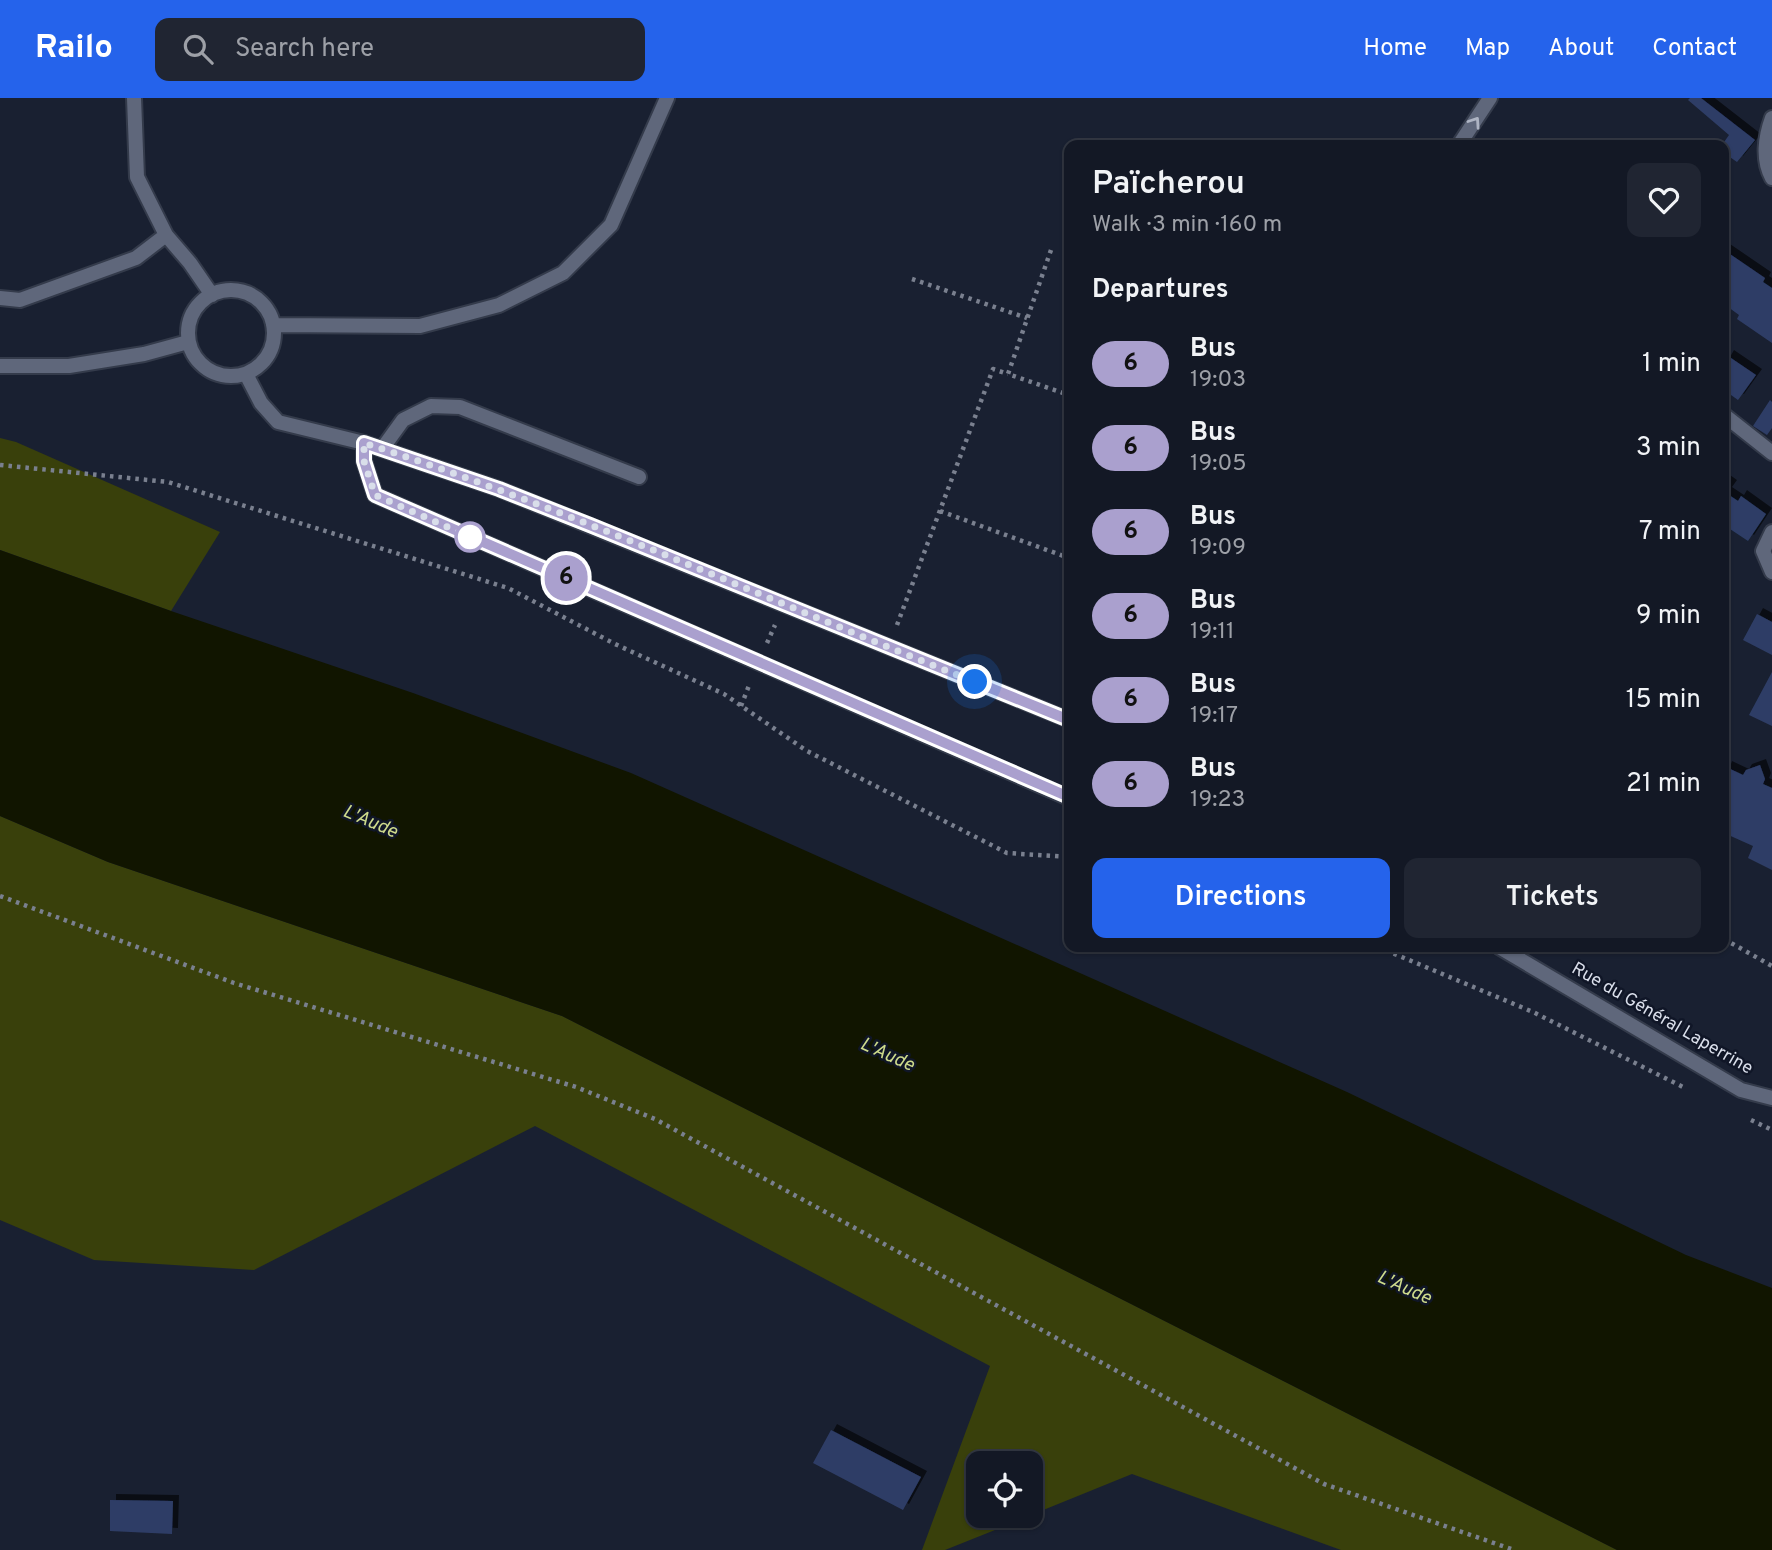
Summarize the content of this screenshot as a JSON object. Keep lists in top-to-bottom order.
{
  "streets": {
    "street": ["Rue du Général Laperrine"]
  },
  "water": ["L'Aude"],
  "lines": ["bus line 6"],
  "page": {
    "header": "Railo",
    "search": "Search here",
    "nav": [
      "Home",
      "Map",
      "About",
      "Contact"
    ],
    "on_map": "6",
    "heading": [
      ["Païcherou", "Walk · 3 min · 160 m"],
      "Departures"
    ],
    "list": [
      {
        "mark": "6",
        "name": "Bus",
        "note": "19:03",
        "value": "1 min"
      },
      {
        "mark": "6",
        "name": "Bus",
        "note": "19:05",
        "value": "3 min"
      },
      {
        "mark": "6",
        "name": "Bus",
        "note": "19:09",
        "value": "7 min"
      },
      {
        "mark": "6",
        "name": "Bus",
        "note": "19:11",
        "value": "9 min"
      },
      {
        "mark": "6",
        "name": "Bus",
        "note": "19:17",
        "value": "15 min"
      },
      {
        "mark": "6",
        "name": "Bus",
        "note": "19:23",
        "value": "21 min"
      }
    ],
    "buttons": ["Directions", "Tickets"]
  }
}
